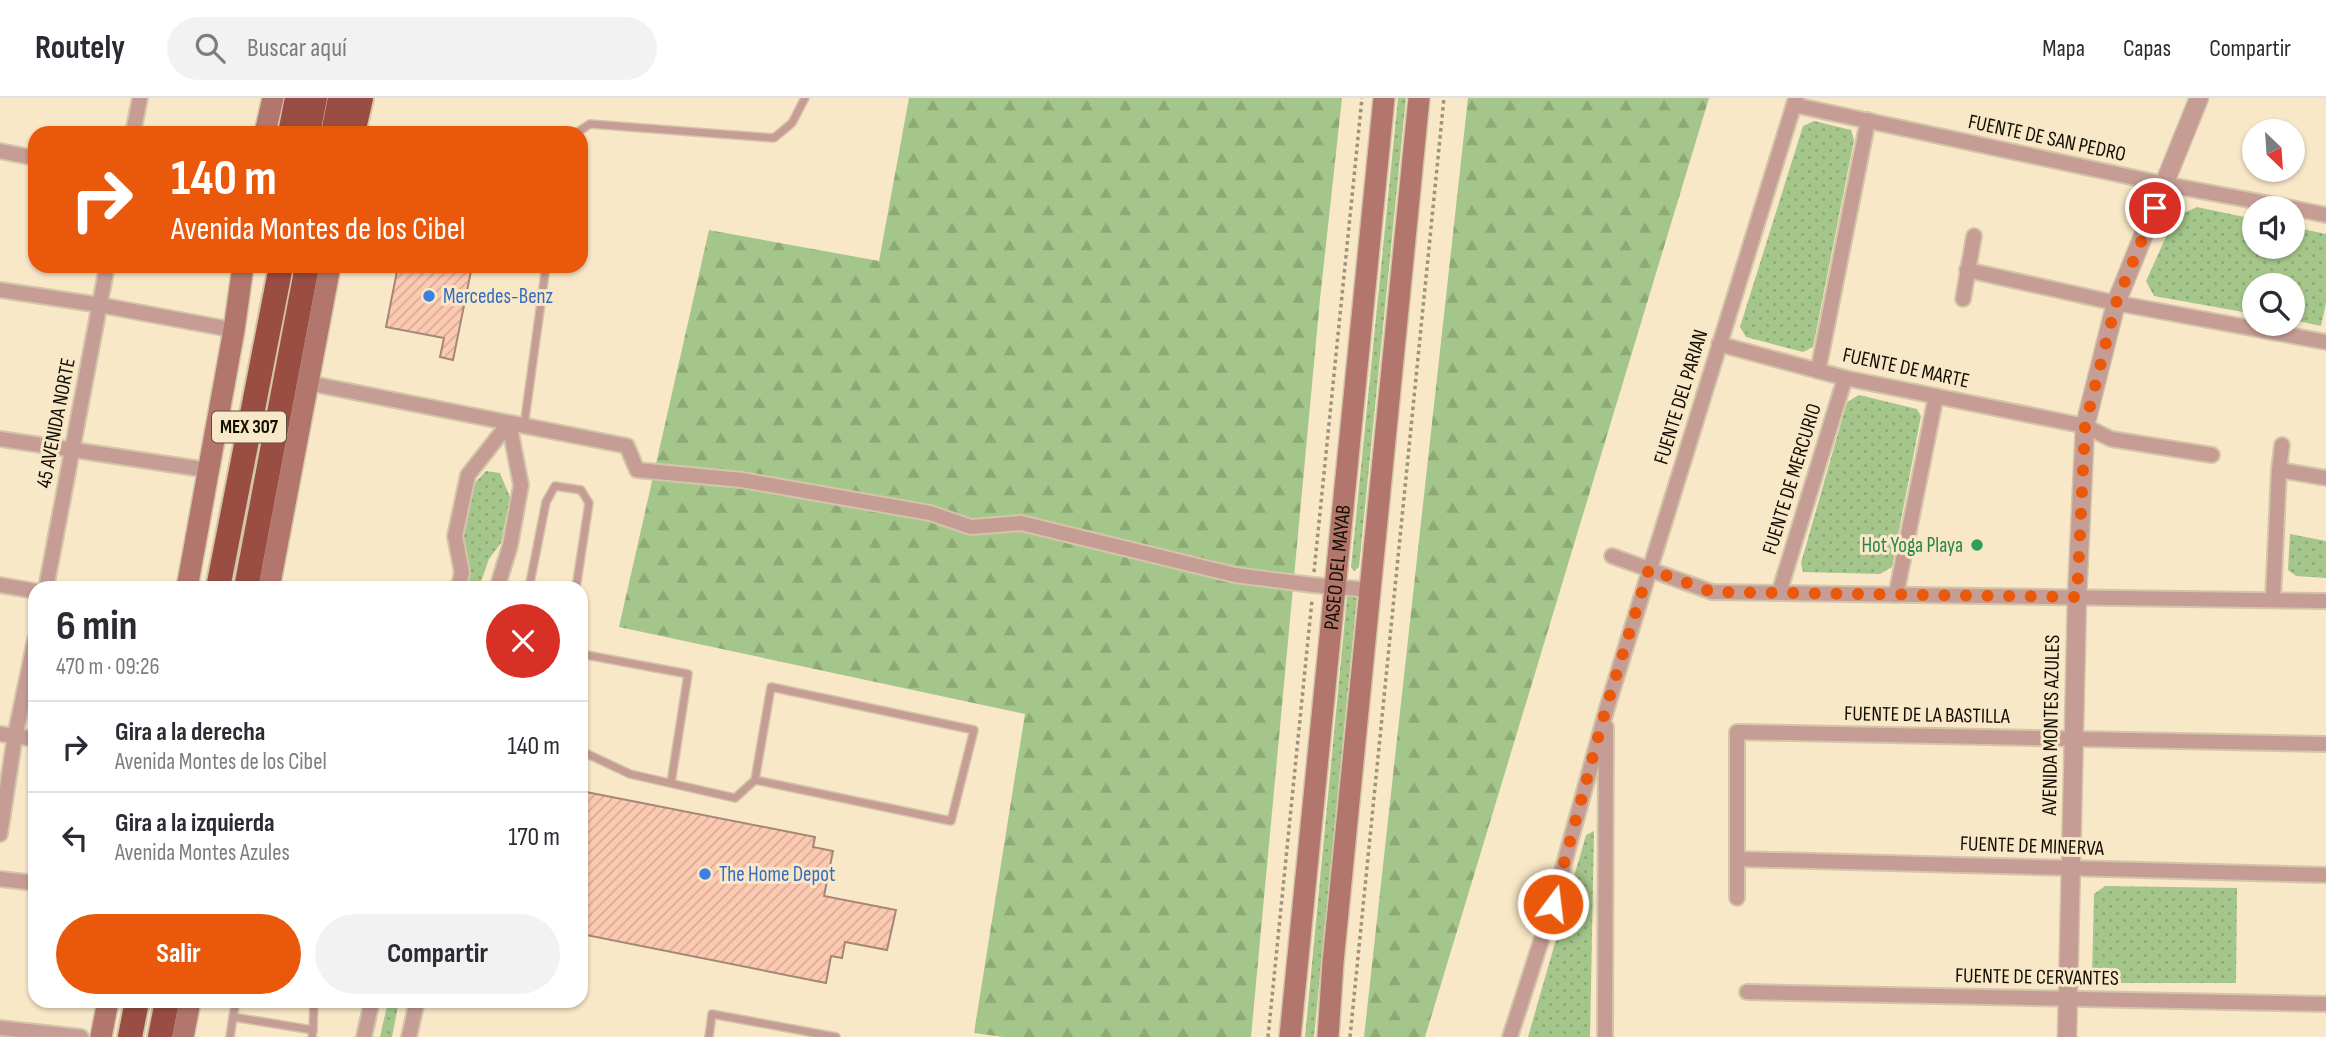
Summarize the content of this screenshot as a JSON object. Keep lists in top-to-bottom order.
{
  "streets": {
    "highway": ["MEX 307"],
    "main road": ["PASEO DEL MAYAB"],
    "street": [
      "FUENTE DE SAN PEDRO",
      "FUENTE DE MARTE",
      "FUENTE DEL PARIAN",
      "45 AVENIDA NORTE",
      "FUENTE DE MERCURIO",
      "FUENTE DE LA BASTILLA",
      "AVENIDA MONTES AZULES",
      "FUENTE DE MINERVA",
      "FUENTE DE CERVANTES"
    ]
  },
  "crossings": [
    ["FUENTE DE SAN PEDRO", "FUENTE DEL PARIAN"],
    ["FUENTE DE SAN PEDRO", "AVENIDA MONTES AZULES"],
    ["FUENTE DE MARTE", "FUENTE DEL PARIAN"],
    ["FUENTE DE MARTE", "FUENTE DE MERCURIO"],
    ["FUENTE DE MARTE", "AVENIDA MONTES AZULES"],
    ["FUENTE DE LA BASTILLA", "AVENIDA MONTES AZULES"],
    ["FUENTE DE LA BASTILLA", "FUENTE DE MINERVA"],
    ["AVENIDA MONTES AZULES", "FUENTE DE MINERVA"],
    ["AVENIDA MONTES AZULES", "FUENTE DE CERVANTES"]
  ],
  "places": ["Mercedes-Benz", "Hot Yoga Playa", "The Home Depot"],
  "north": "bottom right",
  "page": {
    "header": "Routely",
    "search": "Buscar aquí",
    "nav": ["Mapa", "Capas", "Compartir"],
    "turn": ["140 m", "Avenida Montes de los Cibel"],
    "heading": ["6 min", "470 m · 09:26"],
    "list": [
      {
        "name": "Gira a la derecha",
        "note": "Avenida Montes de los Cibel",
        "value": "140 m"
      },
      {
        "name": "Gira a la izquierda",
        "note": "Avenida Montes Azules",
        "value": "170 m"
      }
    ],
    "buttons": ["Salir", "Compartir"]
  }
}
